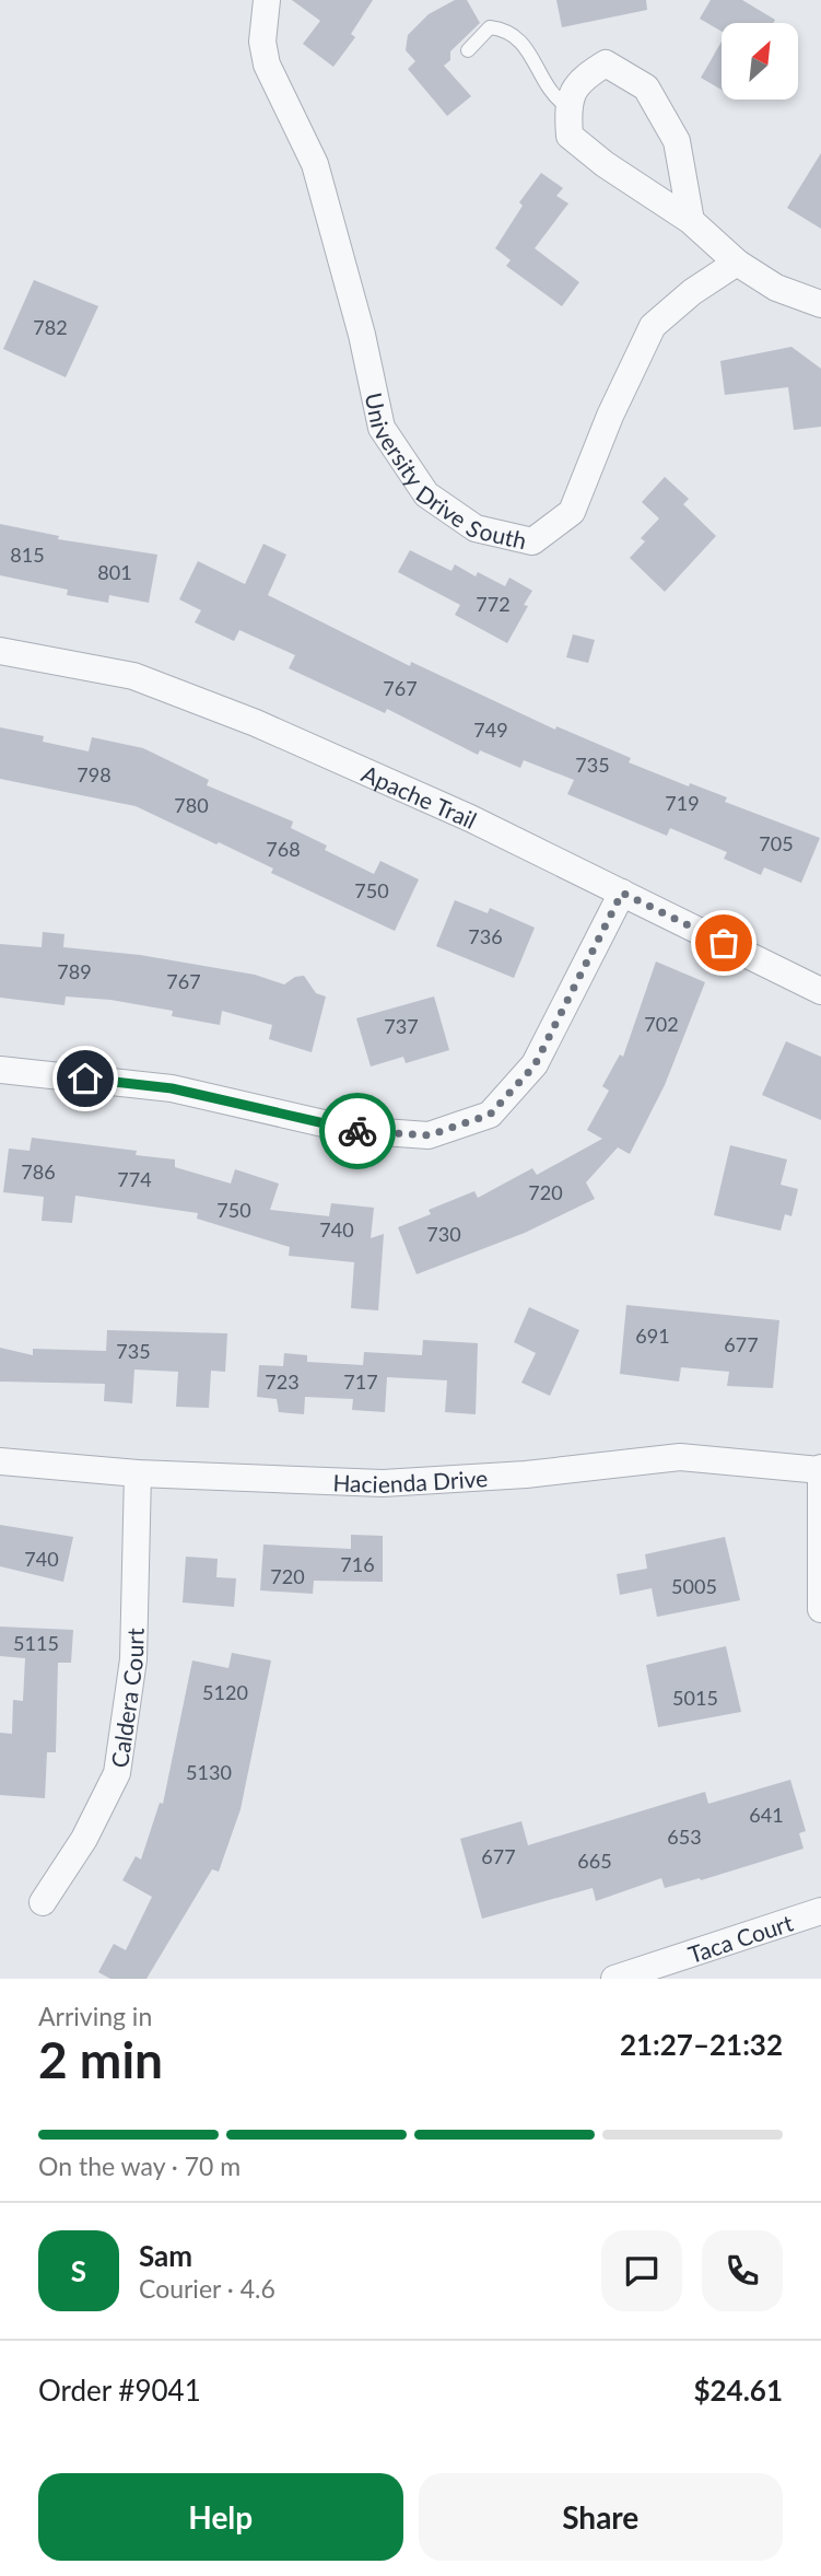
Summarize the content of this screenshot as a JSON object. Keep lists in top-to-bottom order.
{
  "streets": {
    "street": [
      "University Drive South",
      "Apache Trail",
      "Hacienda Drive",
      "Caldera Court",
      "Taca Court"
    ]
  },
  "crossings": [
    ["Hacienda Drive", "Caldera Court"]
  ],
  "house_numbers": [
    "782",
    "815",
    "801",
    "772",
    "767",
    "749",
    "735",
    "798",
    "719",
    "780",
    "705",
    "768",
    "750",
    "736",
    "789",
    "767",
    "702",
    "737",
    "786",
    "774",
    "720",
    "750",
    "740",
    "730",
    "691",
    "677",
    "735",
    "723",
    "717",
    "740",
    "716",
    "720",
    "5005",
    "5115",
    "5120",
    "5015",
    "5130",
    "641",
    "653",
    "677",
    "665"
  ],
  "north": "top right",
  "page": {
    "heading": ["2 min", "Arriving in", "21:27–21:32"],
    "panel": [
      "Sam",
      "Courier · 4.6",
      "Order #9041",
      "$24.61"
    ],
    "bar": "On the way · 70 m",
    "round": "S",
    "buttons": ["Help", "Share"]
  }
}
